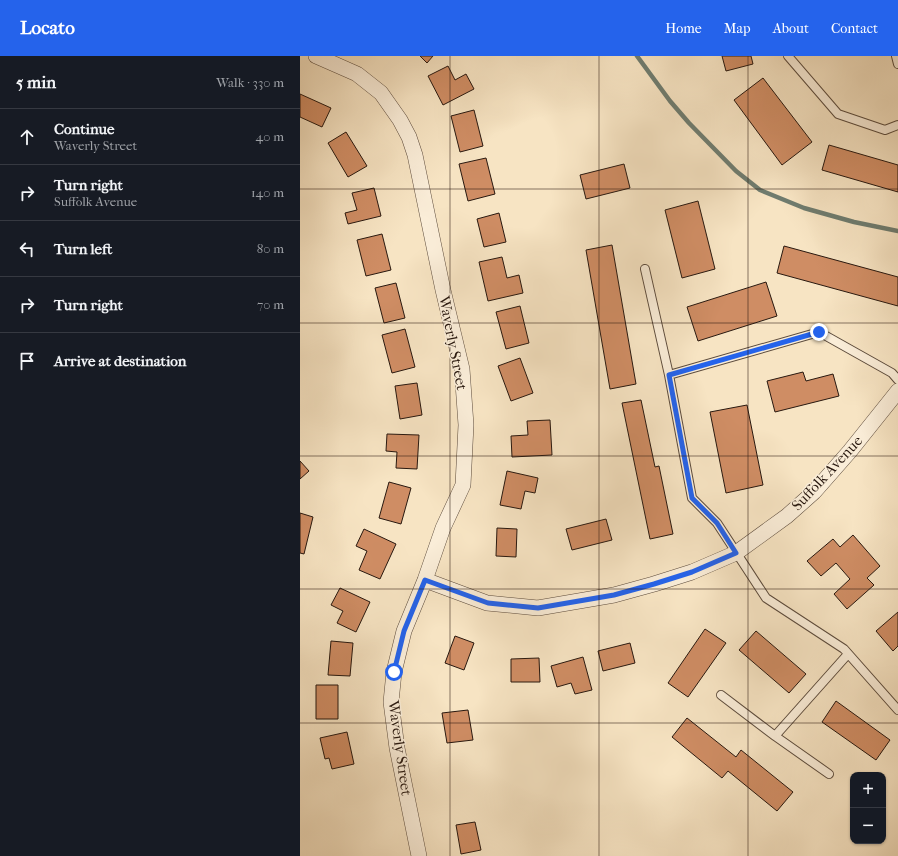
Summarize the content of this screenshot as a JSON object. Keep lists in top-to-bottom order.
{
  "streets": {
    "street": ["Waverly Street", "Suffolk Avenue"]
  },
  "crossings": [
    ["Waverly Street", "Suffolk Avenue"]
  ],
  "page": {
    "header": "Locato",
    "nav": [
      "Home",
      "Map",
      "About",
      "Contact"
    ],
    "heading": ["5 min", "Walk · 330 m"],
    "list": [
      ["Continue", "Waverly Street", "40 m"],
      ["Turn right", "Suffolk Avenue", "140 m"],
      ["Turn left", "80 m"],
      ["Turn right", "70 m"],
      "Arrive at destination"
    ],
    "map_buttons": ["+", "−"]
  }
}
